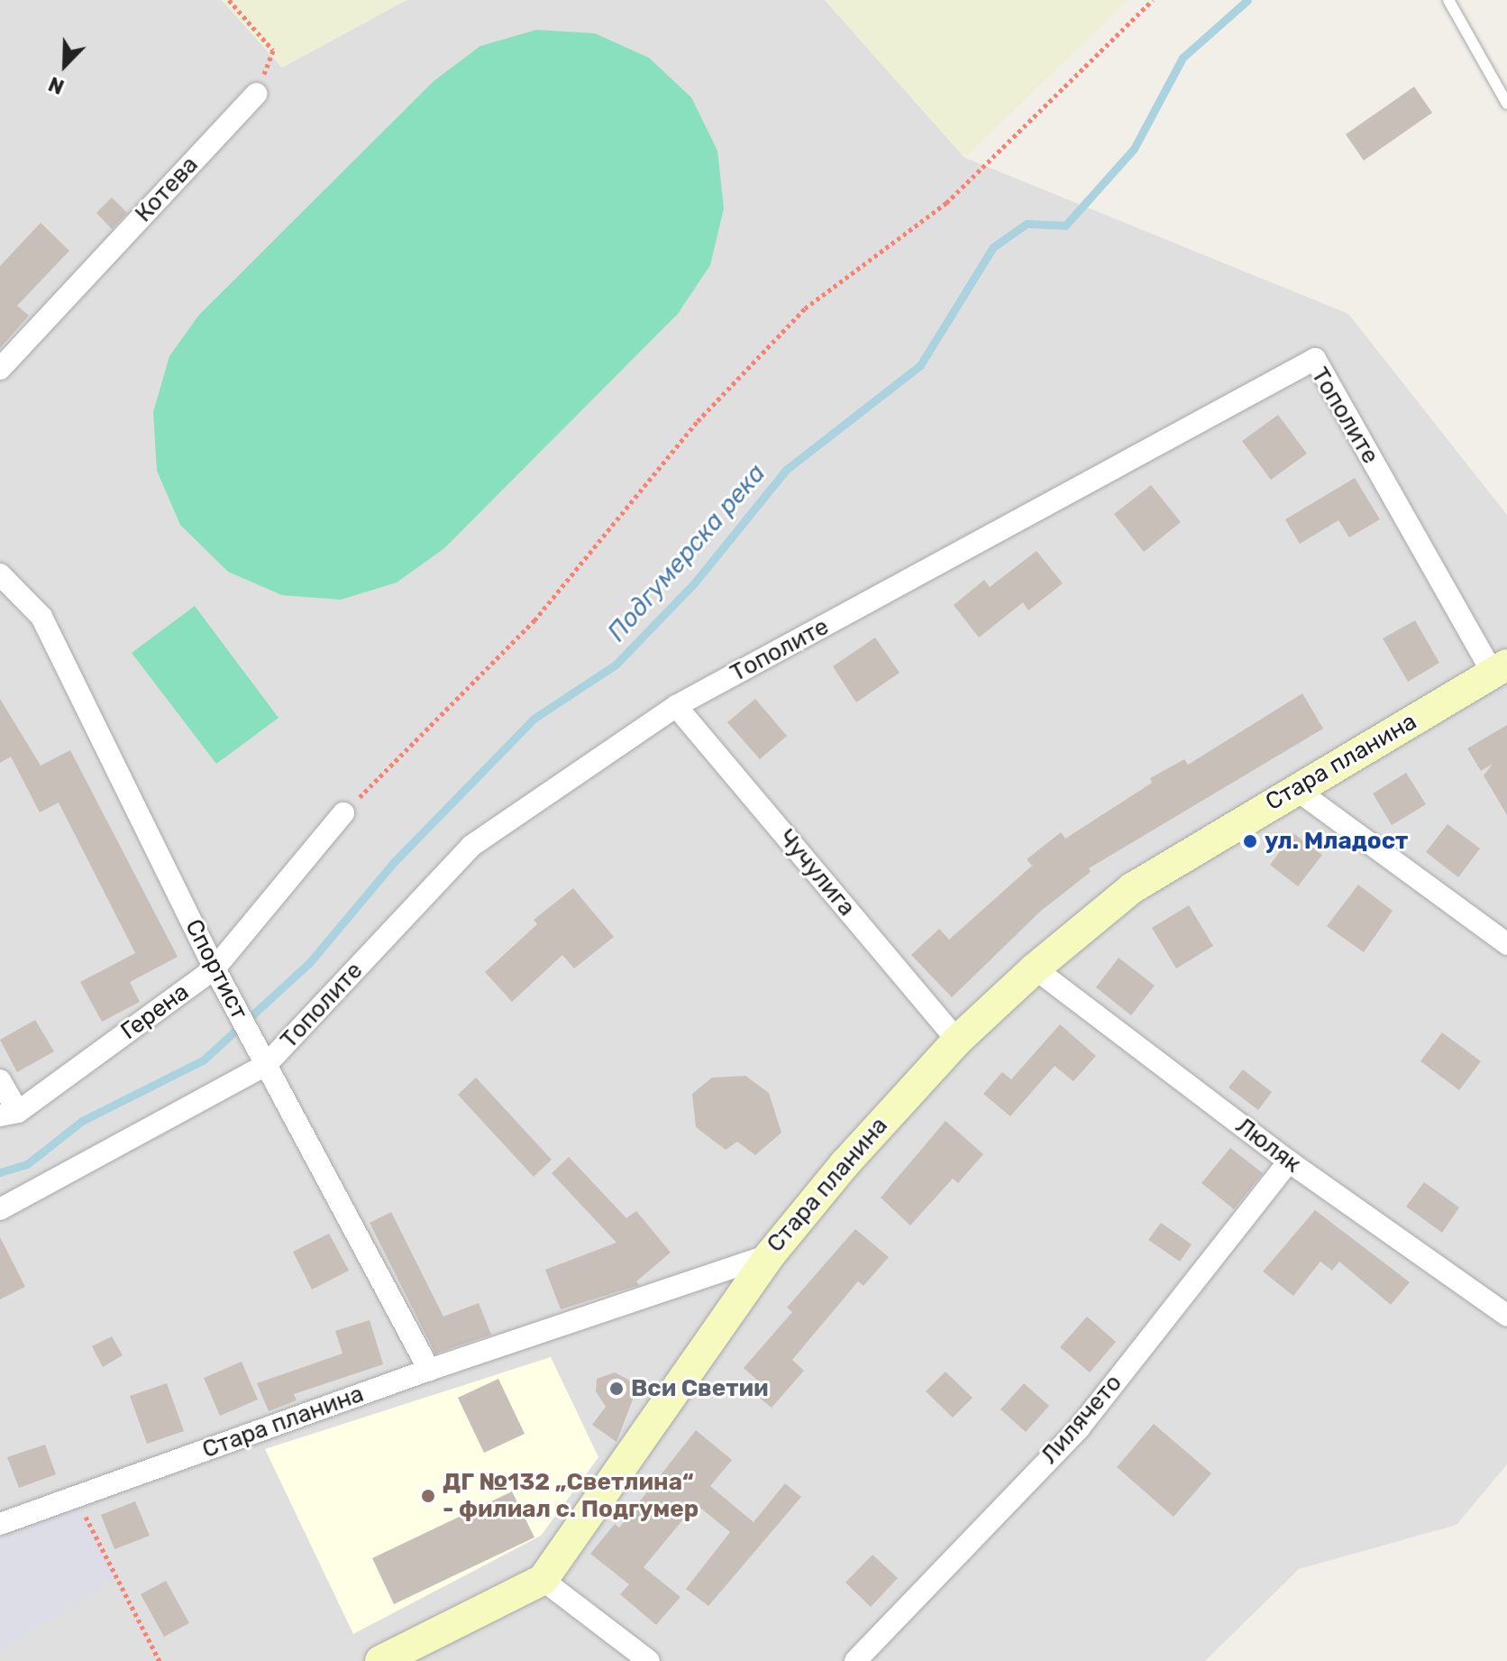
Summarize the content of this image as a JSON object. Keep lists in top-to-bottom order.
{
  "streets": {
    "street": [
      "Котева",
      "Тополите",
      "Стара планина",
      "Чучулига",
      "Спортист",
      "Герена",
      "Люляк",
      "Лилячето"
    ]
  },
  "crossings": [
    ["Тополите", "Стара планина"],
    ["Тополите", "Чучулига"],
    ["Тополите", "Спортист"],
    ["Стара планина", "Чучулига"],
    ["Стара планина", "Спортист"],
    ["Стара планина", "Люляк"],
    ["Спортист", "Герена"],
    ["Люляк", "Лилячето"]
  ],
  "water": ["Подгумерска река"],
  "places": ["ул. Младост", "Вси Светии", "ДГ №132 „Светлина“ - филиал с. Подгумер"],
  "north": "bottom left"
}
